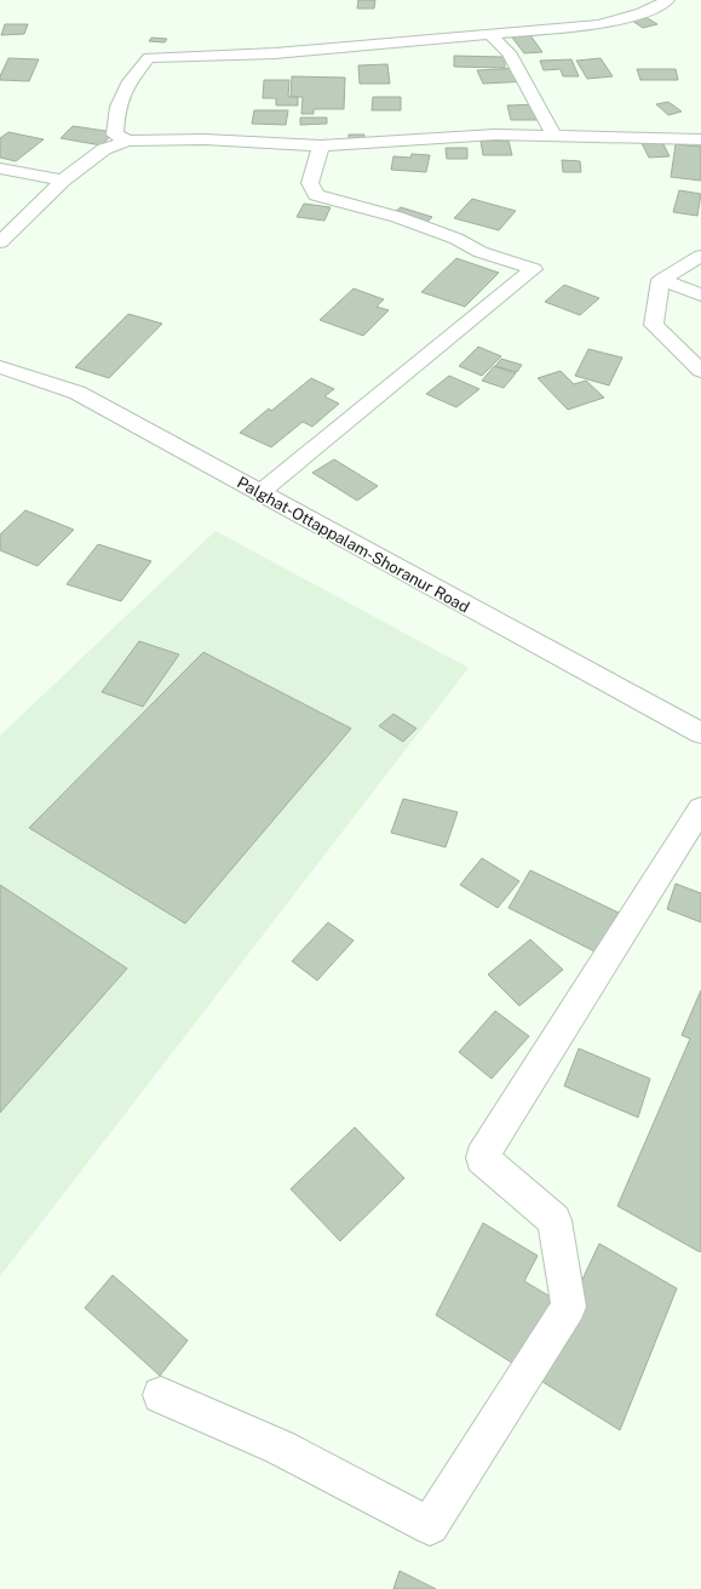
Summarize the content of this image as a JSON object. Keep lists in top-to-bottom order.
{
  "streets": {
    "street": ["Palghat-Ottappalam-Shoranur Road"]
  }
}
